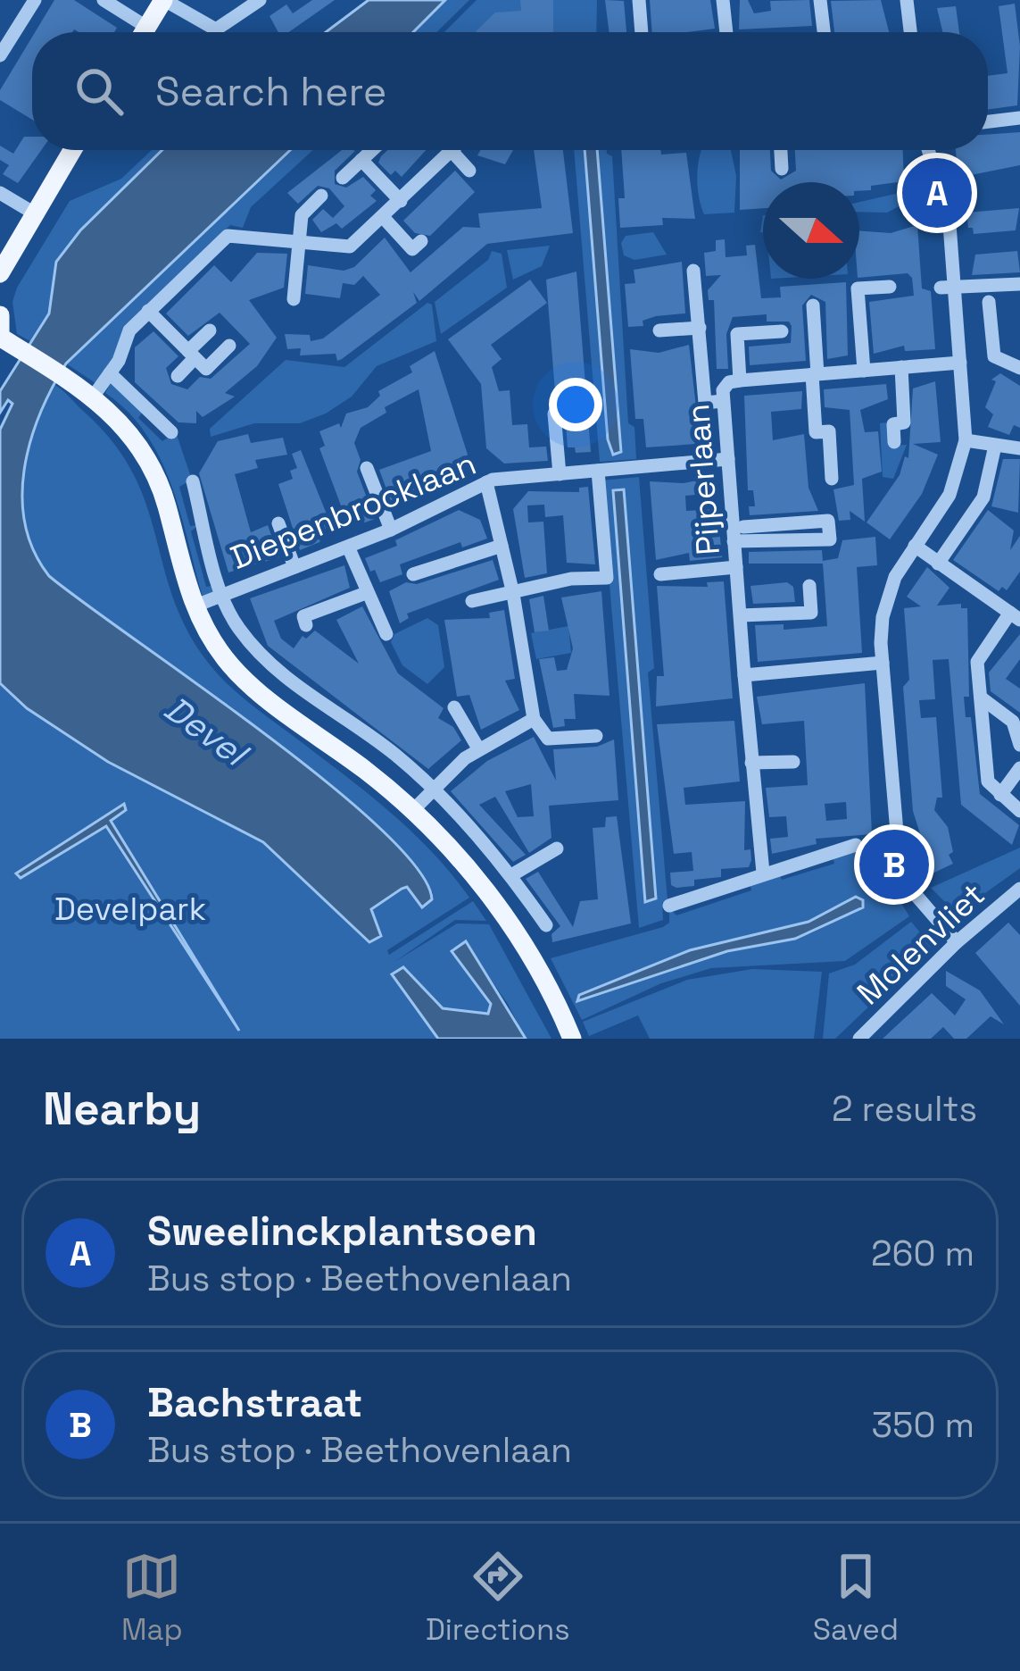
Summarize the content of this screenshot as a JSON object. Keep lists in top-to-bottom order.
{
  "streets": {
    "street": ["Pijperlaan", "Diepenbrocklaan", "Molenvliet"]
  },
  "crossings": [
    ["Pijperlaan", "Diepenbrocklaan"]
  ],
  "water": ["Devel"],
  "parks": ["Develpark"],
  "north": "right",
  "page": {
    "search": "Search here",
    "pins": ["A", "B"],
    "heading": ["Nearby", "2 results"],
    "list": [
      {
        "mark": "A",
        "name": "Sweelinckplantsoen",
        "note": "Bus stop · Beethovenlaan",
        "value": "260 m"
      },
      {
        "mark": "B",
        "name": "Bachstraat",
        "note": "Bus stop · Beethovenlaan",
        "value": "350 m"
      }
    ],
    "nav": ["Map", "Directions", "Saved"]
  }
}
